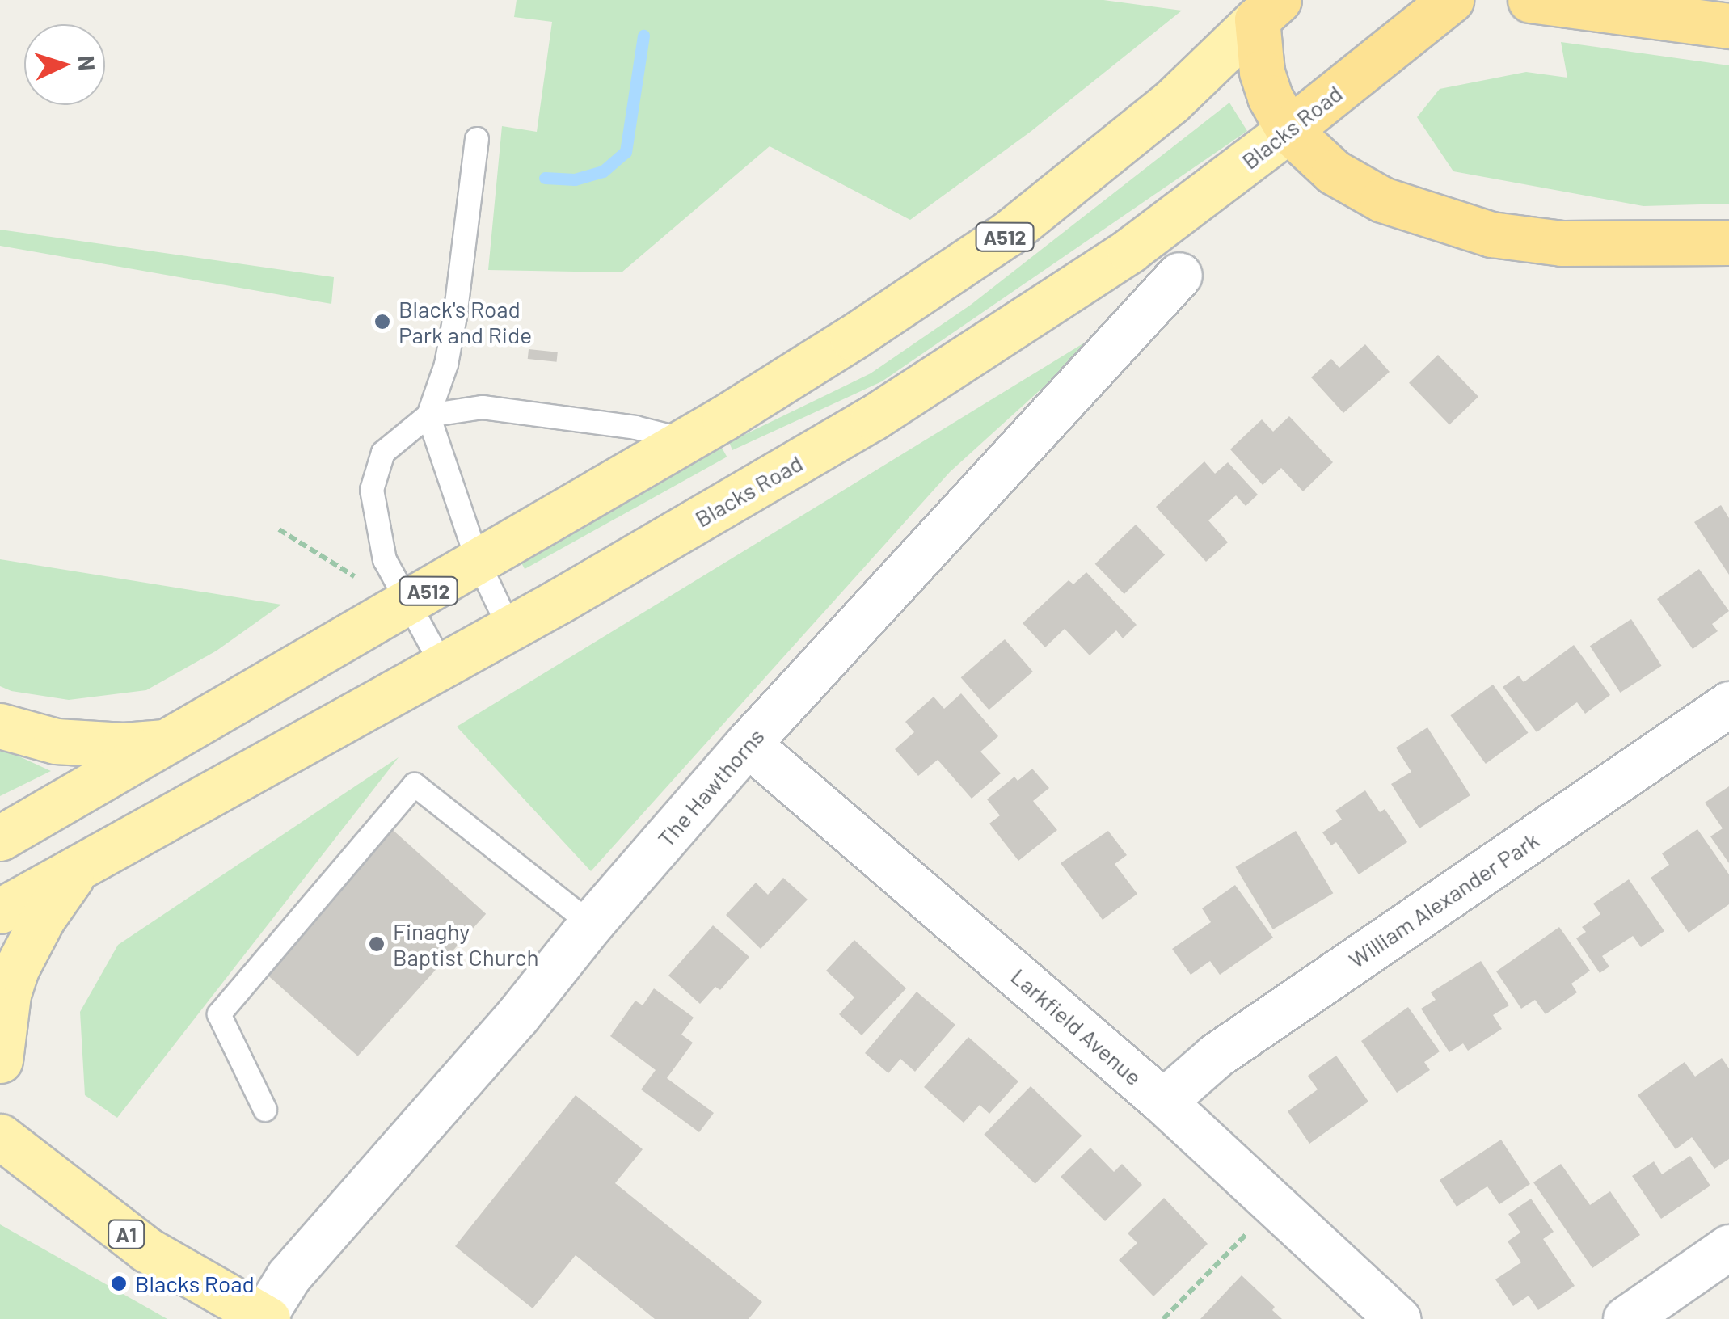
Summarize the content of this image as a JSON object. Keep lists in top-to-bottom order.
{
  "streets": {
    "highway": ["Blacks Road"],
    "main road": ["A512", "A1"],
    "street": ["The Hawthorns", "William Alexander Park", "Larkfield Avenue"]
  },
  "crossings": [
    ["The Hawthorns", "Larkfield Avenue"],
    ["The Hawthorns", "A1"],
    ["William Alexander Park", "Larkfield Avenue"]
  ],
  "places": ["Black's Road Park and Ride", "Finaghy Baptist Church", "Blacks Road"],
  "north": "right"
}
